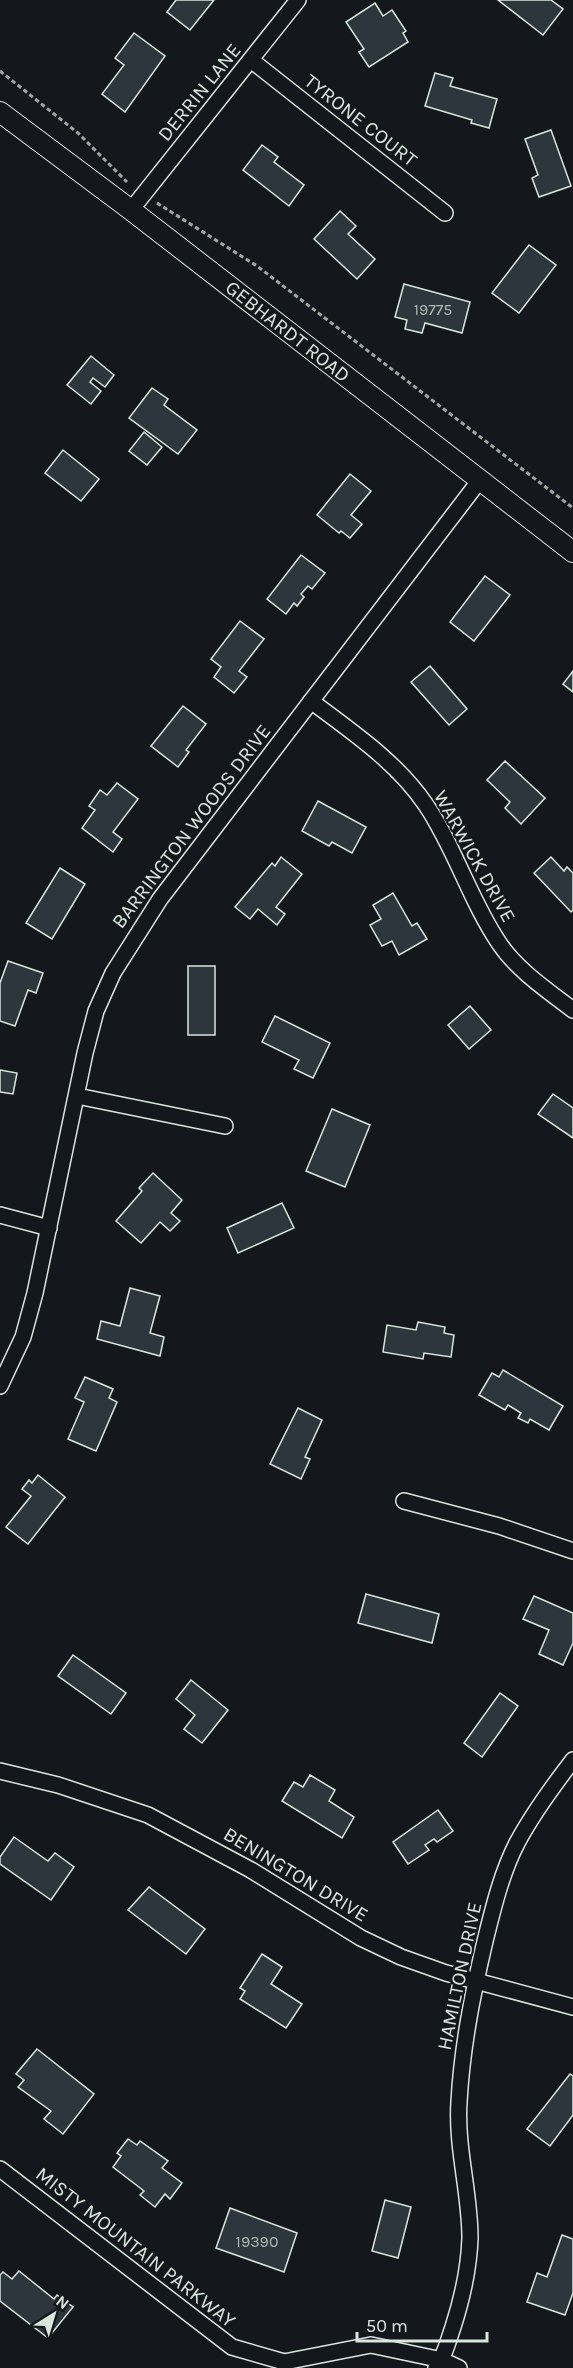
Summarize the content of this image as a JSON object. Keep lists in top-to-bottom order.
{
  "streets": {
    "street": [
      "DERRIN LANE",
      "TYRONE COURT",
      "GEBHARDT ROAD",
      "BARRINGTON WOODS DRIVE",
      "WARWICK DRIVE",
      "BENINGTON DRIVE",
      "HAMILTON DRIVE",
      "MISTY MOUNTAIN PARKWAY"
    ]
  },
  "crossings": [
    ["DERRIN LANE", "TYRONE COURT"],
    ["DERRIN LANE", "GEBHARDT ROAD"],
    ["GEBHARDT ROAD", "BARRINGTON WOODS DRIVE"],
    ["BARRINGTON WOODS DRIVE", "WARWICK DRIVE"],
    ["BENINGTON DRIVE", "HAMILTON DRIVE"],
    ["HAMILTON DRIVE", "MISTY MOUNTAIN PARKWAY"]
  ],
  "house_numbers": ["19775", "19390"],
  "scale_bar": "50 m",
  "north": "top right"
}
